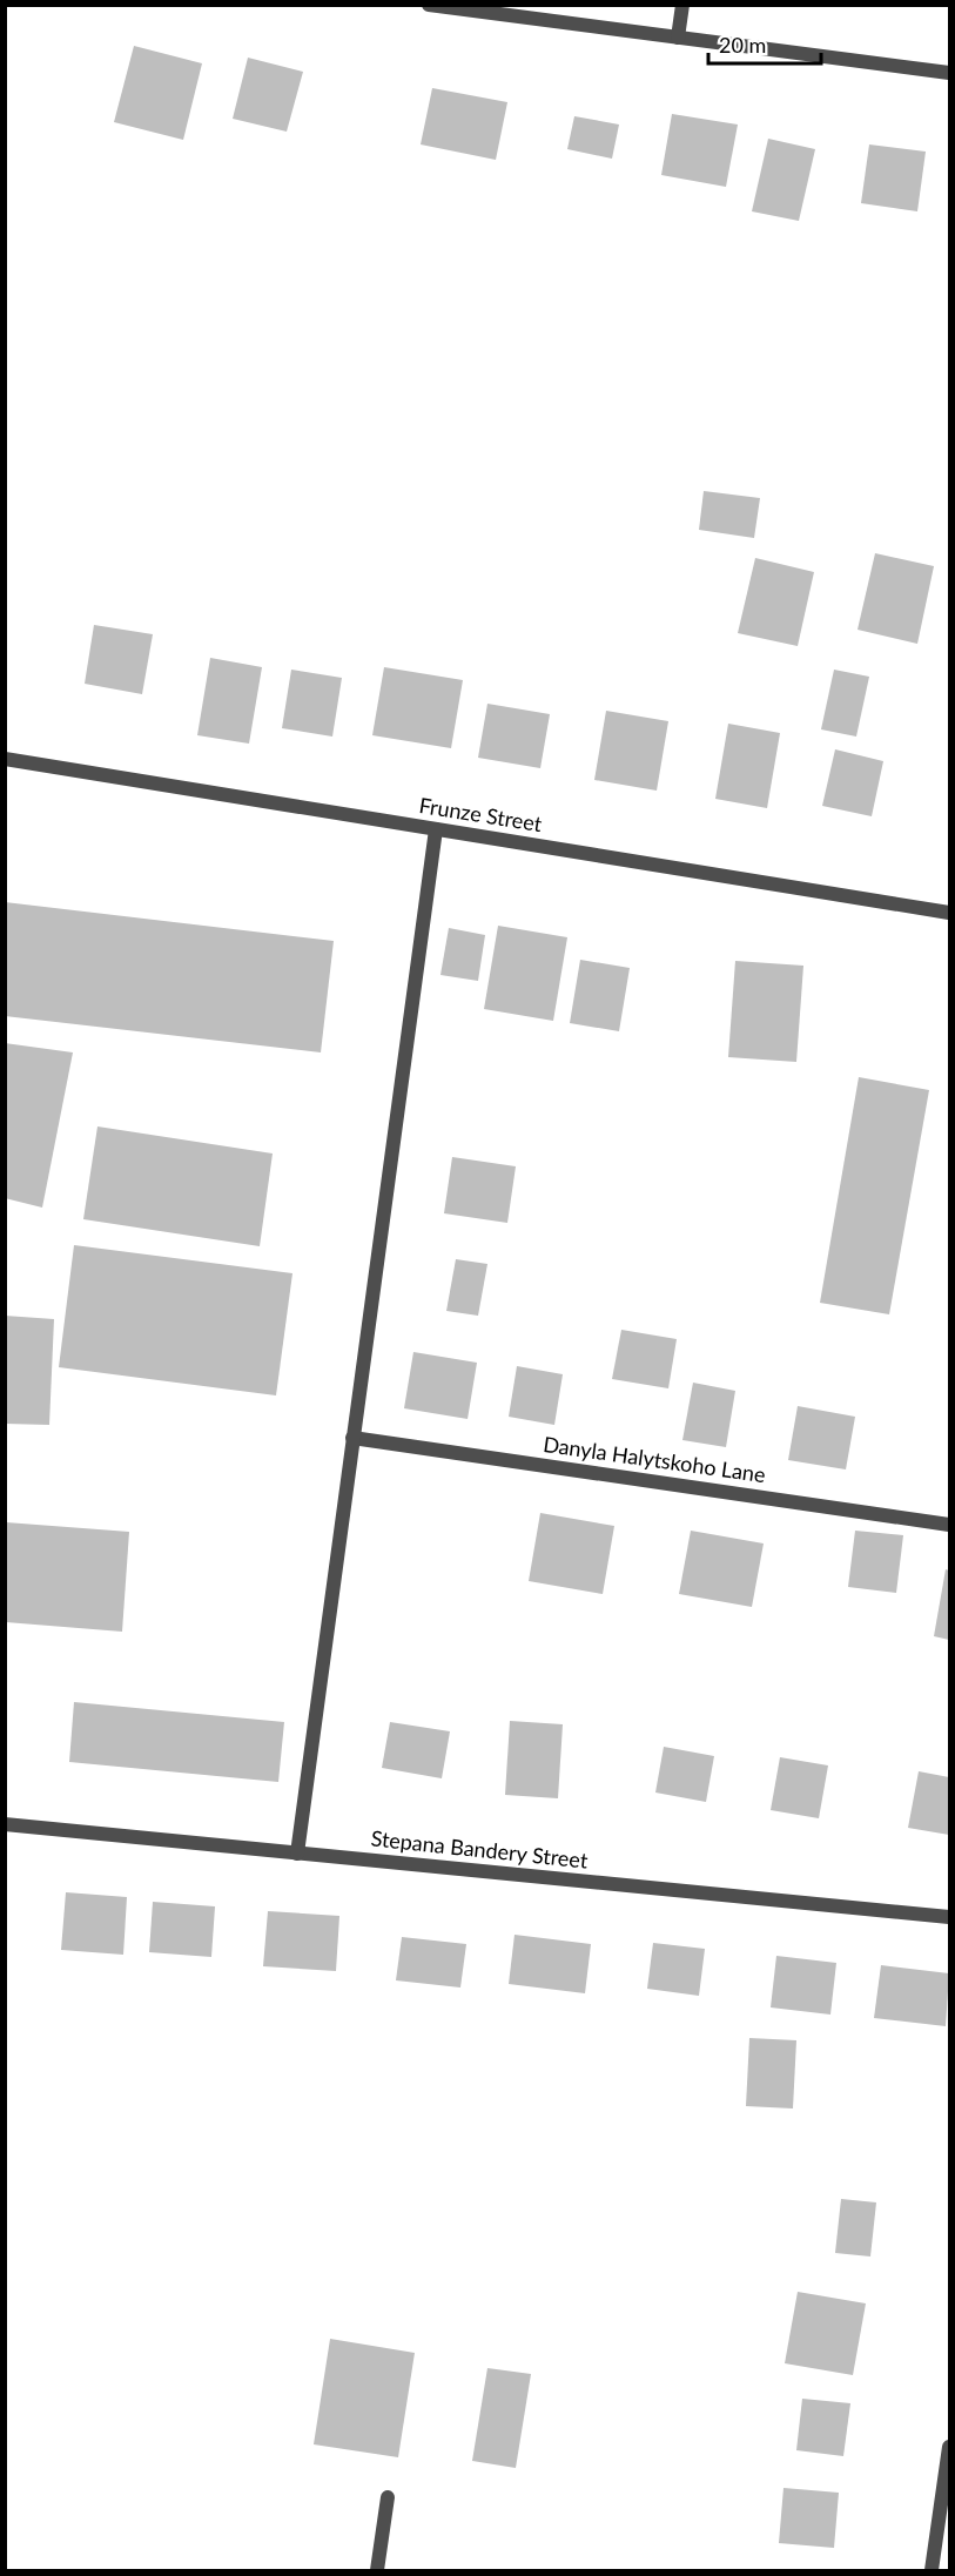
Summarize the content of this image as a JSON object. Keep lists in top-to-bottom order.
{
  "streets": {
    "street": ["Frunze Street", "Danyla Halytskoho Lane", "Stepana Bandery Street"]
  },
  "scale_bar": "20 m"
}
